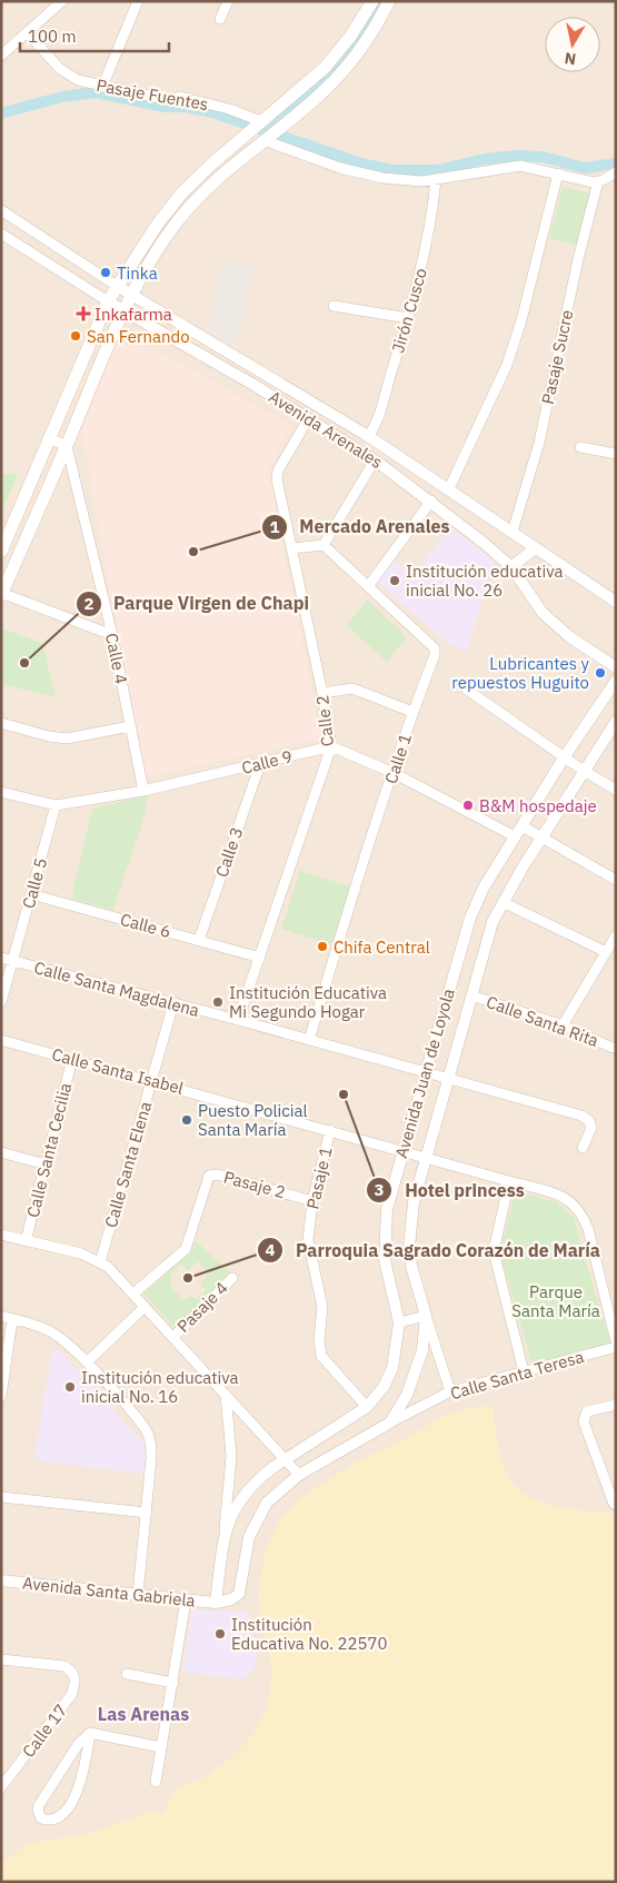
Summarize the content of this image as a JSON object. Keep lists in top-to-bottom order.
{
  "streets": {
    "street": [
      "Pasaje Fuentes",
      "Jirón Cusco",
      "Pasaje Sucre",
      "Avenida Arenales",
      "Calle 4",
      "Calle 2",
      "Calle 1",
      "Calle 9",
      "Calle 3",
      "Calle 5",
      "Calle 6",
      "Calle Santa Magdalena",
      "Calle Santa Rita",
      "Calle Santa Isabel",
      "Avenida Juan de Loyola",
      "Calle Santa Cecilia",
      "Calle Santa Elena",
      "Pasaje 1",
      "Pasaje 2",
      "Pasaje 4",
      "Calle Santa Teresa",
      "Avenida Santa Gabriela",
      "Calle 17"
    ]
  },
  "crossings": [
    ["Jirón Cusco", "Avenida Arenales"],
    ["Pasaje Sucre", "Avenida Arenales"],
    ["Avenida Arenales", "Calle 2"],
    ["Calle 4", "Calle 9"],
    ["Calle 2", "Calle 9"],
    ["Calle 2", "Calle 6"],
    ["Calle 2", "Calle Santa Magdalena"],
    ["Calle 1", "Calle Santa Magdalena"],
    ["Calle 9", "Calle 3"],
    ["Calle 9", "Calle 5"],
    ["Calle 3", "Calle 6"],
    ["Calle 5", "Calle 6"],
    ["Calle 5", "Calle Santa Magdalena"],
    ["Calle Santa Magdalena", "Avenida Juan de Loyola"],
    ["Calle Santa Magdalena", "Calle Santa Elena"],
    ["Calle Santa Rita", "Avenida Juan de Loyola"],
    ["Calle Santa Isabel", "Avenida Juan de Loyola"],
    ["Calle Santa Isabel", "Calle Santa Cecilia"],
    ["Calle Santa Isabel", "Calle Santa Elena"],
    ["Calle Santa Isabel", "Pasaje 1"],
    ["Avenida Juan de Loyola", "Pasaje 1"],
    ["Avenida Juan de Loyola", "Calle Santa Teresa"],
    ["Avenida Juan de Loyola", "Avenida Santa Gabriela"],
    ["Pasaje 1", "Pasaje 2"]
  ],
  "districts": ["Las Arenas"],
  "parks": ["Parque Santa María"],
  "places": {
    "other": [
      "Tinka",
      "San Fernando",
      "Mercado Arenales",
      "Institución educativa inicial No. 26",
      "Parque Virgen de Chapi",
      "Lubricantes y repuestos Huguito",
      "B&M hospedaje",
      "Chifa Central",
      "Institución Educativa Mi Segundo Hogar",
      "Hotel princess",
      "Puesto Policial Santa María",
      "Parroquia Sagrado Corazón de María",
      "Institución educativa inicial No. 16",
      "Institución Educativa No. 22570"
    ],
    "health": ["Inkafarma"]
  },
  "scale_bar": "100 m",
  "north": "bottom"
}
